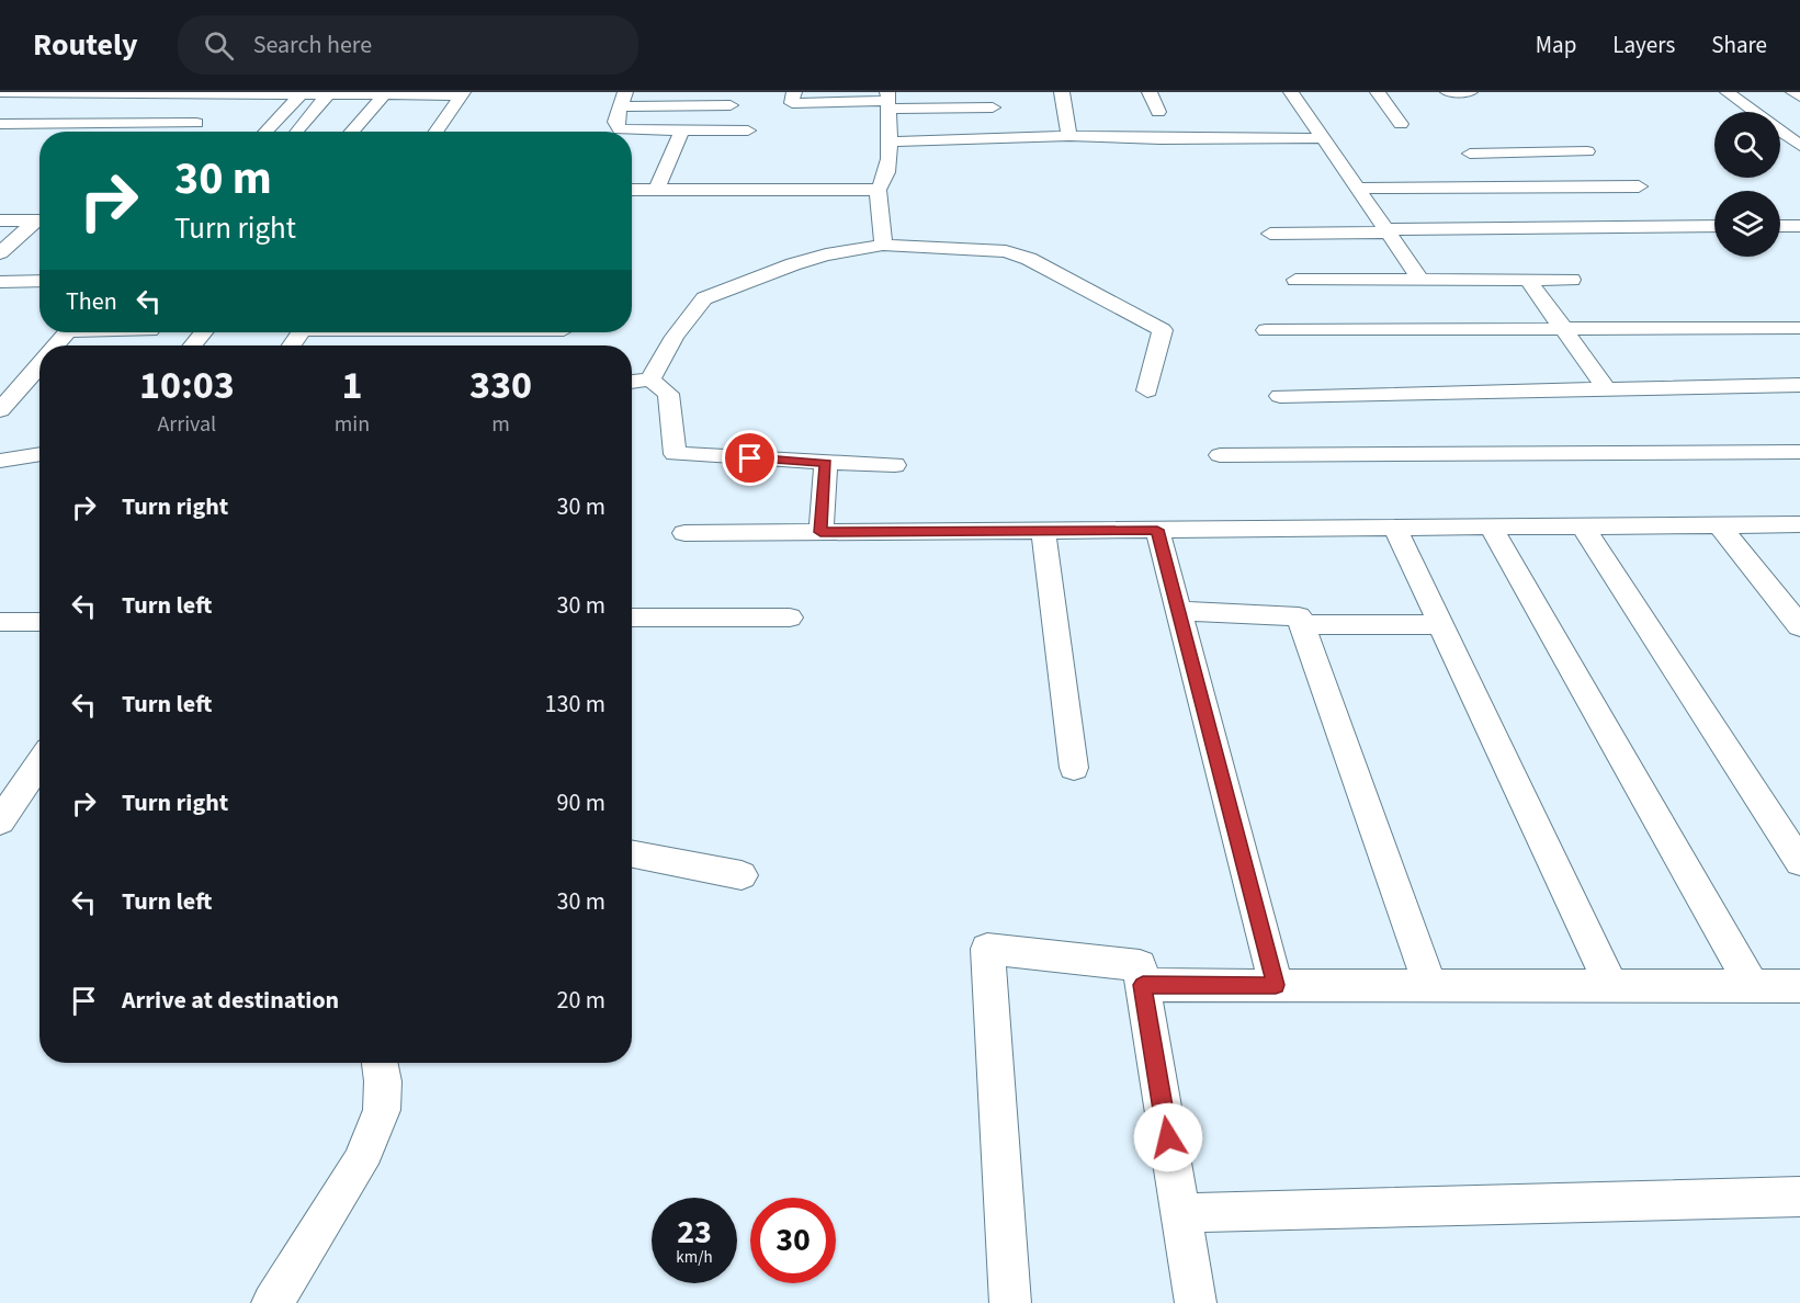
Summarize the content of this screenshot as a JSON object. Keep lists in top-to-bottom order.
{
  "page": {
    "header": "Routely",
    "search": "Search here",
    "nav": ["Map", "Layers", "Share"],
    "turn": ["30 m", "Turn right"],
    "then": "Then",
    "eta": [
      "10:03",
      "Arrival",
      "1",
      "min",
      "330",
      "m"
    ],
    "list": [
      {
        "name": "Turn right",
        "value": "30 m"
      },
      {
        "name": "Turn left",
        "value": "30 m"
      },
      {
        "name": "Turn left",
        "value": "130 m"
      },
      {
        "name": "Turn right",
        "value": "90 m"
      },
      {
        "name": "Turn left",
        "value": "30 m"
      },
      {
        "name": "Arrive at destination",
        "value": "20 m"
      }
    ],
    "speed": "23 km/h",
    "limit": "30"
  }
}
